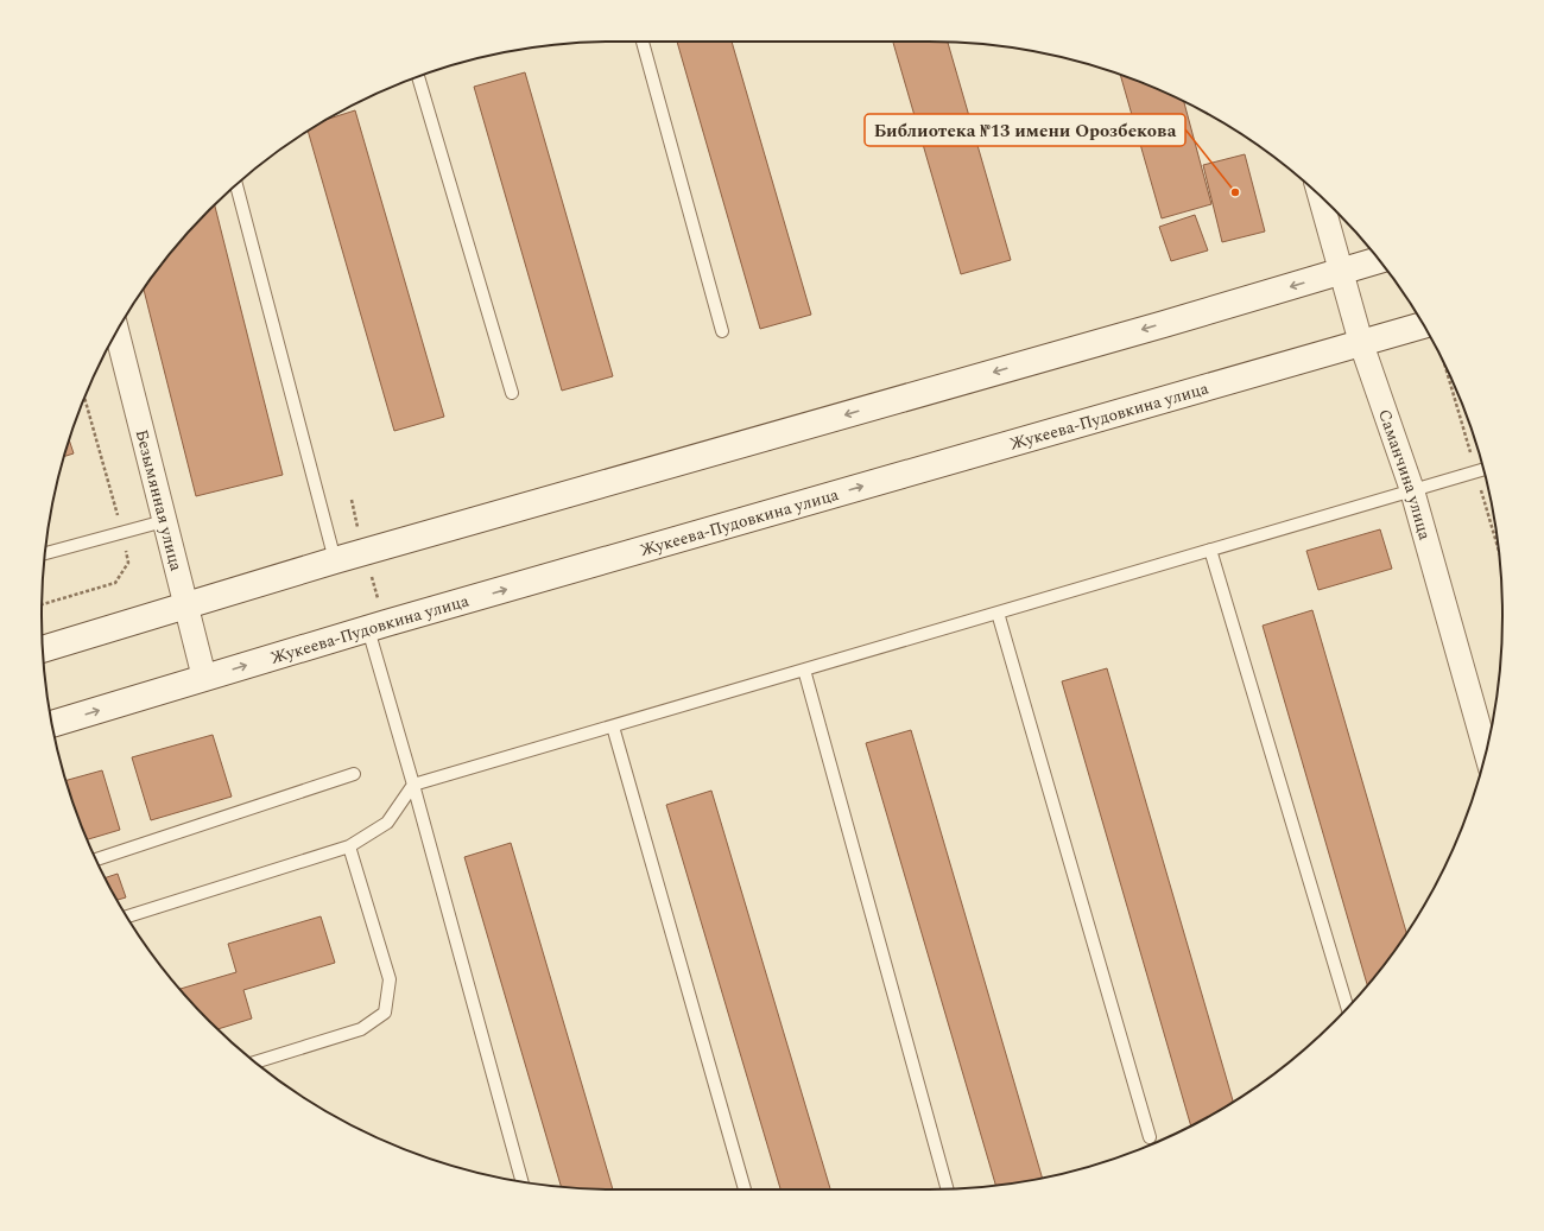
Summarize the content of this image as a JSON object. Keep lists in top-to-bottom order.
{
  "streets": {
    "main road": ["Жукеева-Пудовкина улица"],
    "street": ["Саманчина улица", "Безымянная улица"]
  },
  "crossings": [
    ["Жукеева-Пудовкина улица", "Саманчина улица"],
    ["Жукеева-Пудовкина улица", "Безымянная улица"]
  ],
  "places": ["Библиотека №13 имени Орозбекова"]
}
